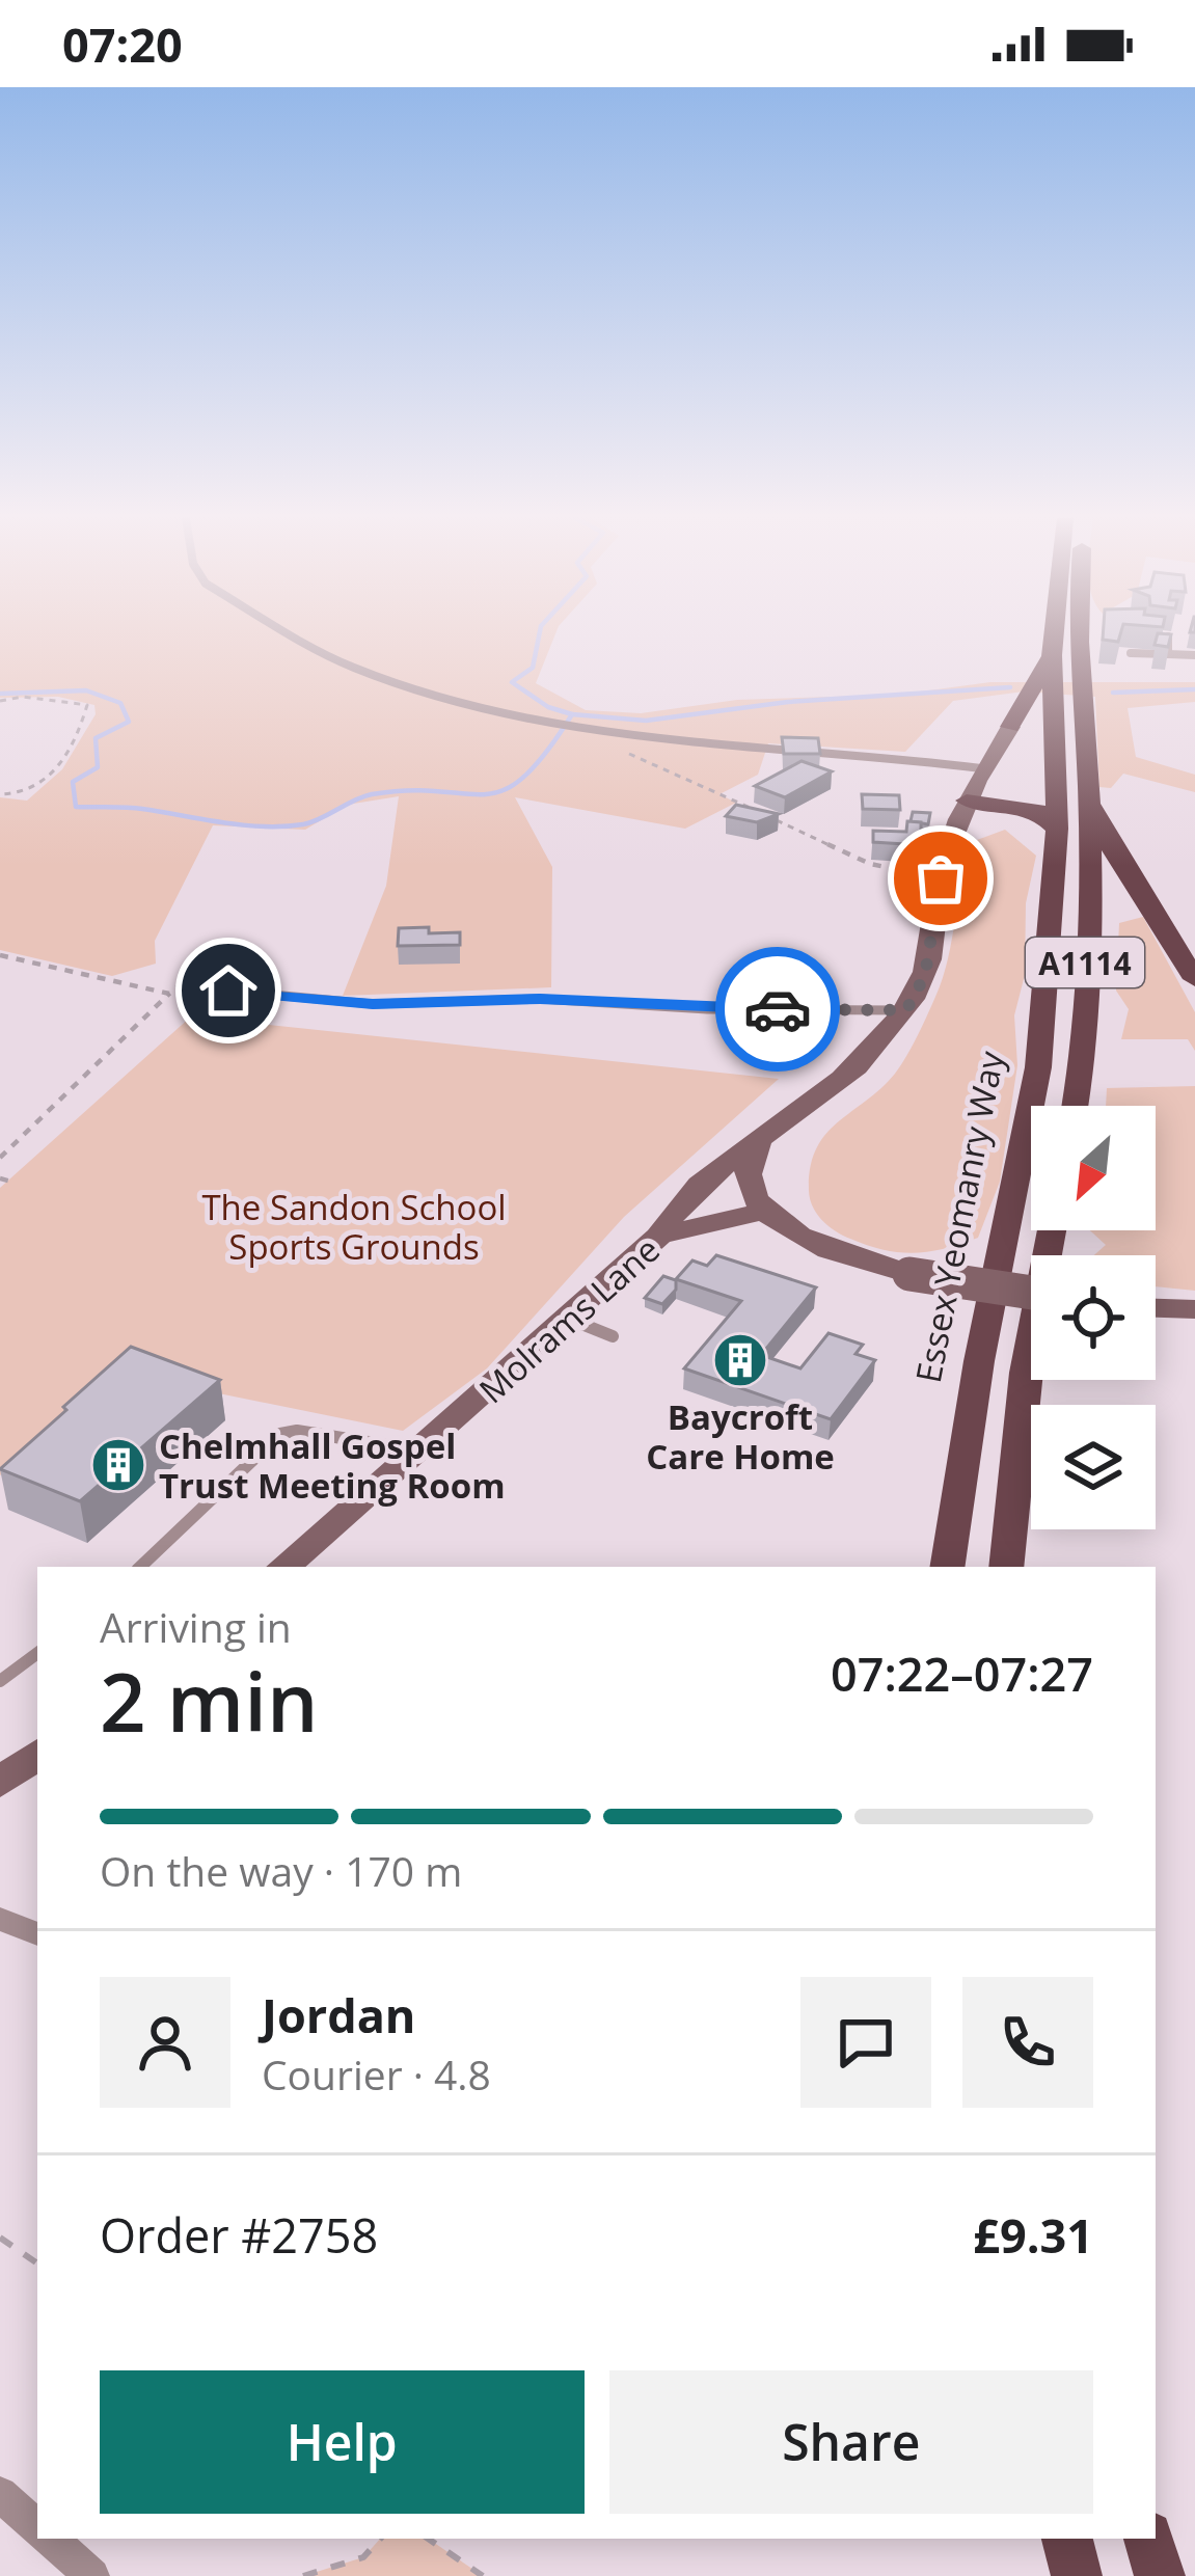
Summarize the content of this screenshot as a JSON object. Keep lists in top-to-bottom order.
{
  "streets": {
    "main road": ["A1114", "Essex Yeomanry Way"],
    "street": ["Molrams Lane"]
  },
  "crossings": [
    ["A1114", "Essex Yeomanry Way"]
  ],
  "parks": ["The Sandon School Sports Grounds"],
  "places": {
    "building": ["Baycroft Care Home", "Chelmhall Gospel Trust Meeting Room"]
  },
  "north": "bottom left",
  "page": {
    "status": "07:20",
    "heading": ["2 min", "Arriving in", "07:22–07:27"],
    "panel": [
      "Jordan",
      "Courier · 4.8",
      "Order #2758",
      "£9.31"
    ],
    "bar": "On the way · 170 m",
    "buttons": ["Help", "Share"]
  }
}
